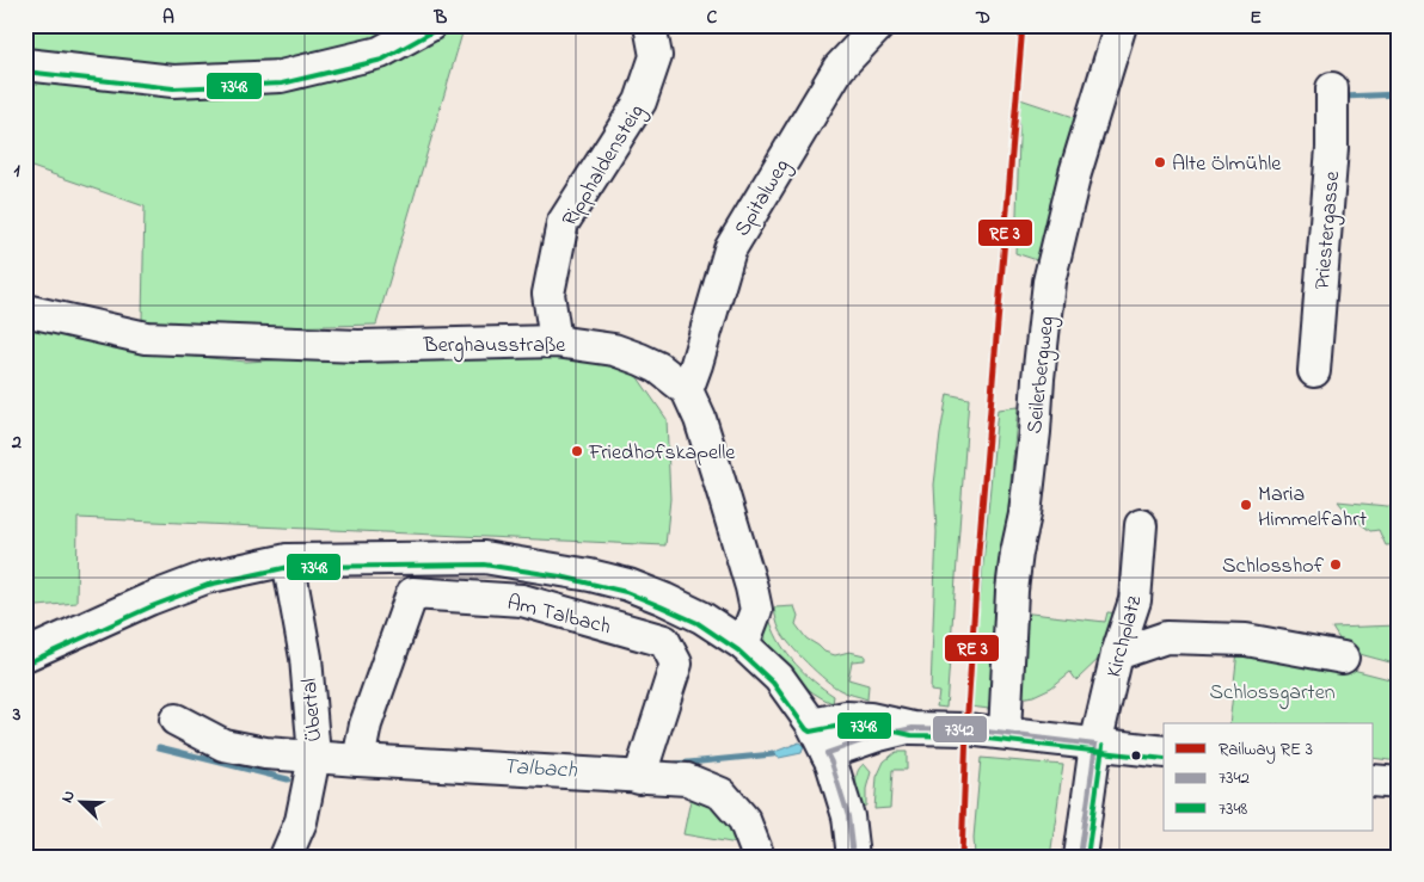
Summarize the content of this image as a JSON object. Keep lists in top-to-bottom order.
{
  "streets": {
    "street": [
      "Ripphaldensteig",
      "Spitalweg",
      "Priestergasse",
      "Berghausstraße",
      "Seilerbergweg",
      "Am Talbach",
      "Kirchplatz",
      "Übertal"
    ]
  },
  "crossings": [
    ["Ripphaldensteig", "Berghausstraße"],
    ["Spitalweg", "Berghausstraße"]
  ],
  "water": ["Talbach"],
  "parks": ["Schlossgarten"],
  "places": [
    "Alte Ölmühle",
    "Friedhofskapelle",
    "Maria Himmelfahrt",
    "Schlosshof"
  ],
  "lines": ["transit line 7348", "transit line 7342"],
  "legend": ["Railway RE 3", "7342", "7348"],
  "north": "top left",
  "grid": {
    "columns": [
      "A",
      "B",
      "C",
      "D",
      "E"
    ],
    "rows": ["1", "2", "3"]
  }
}
